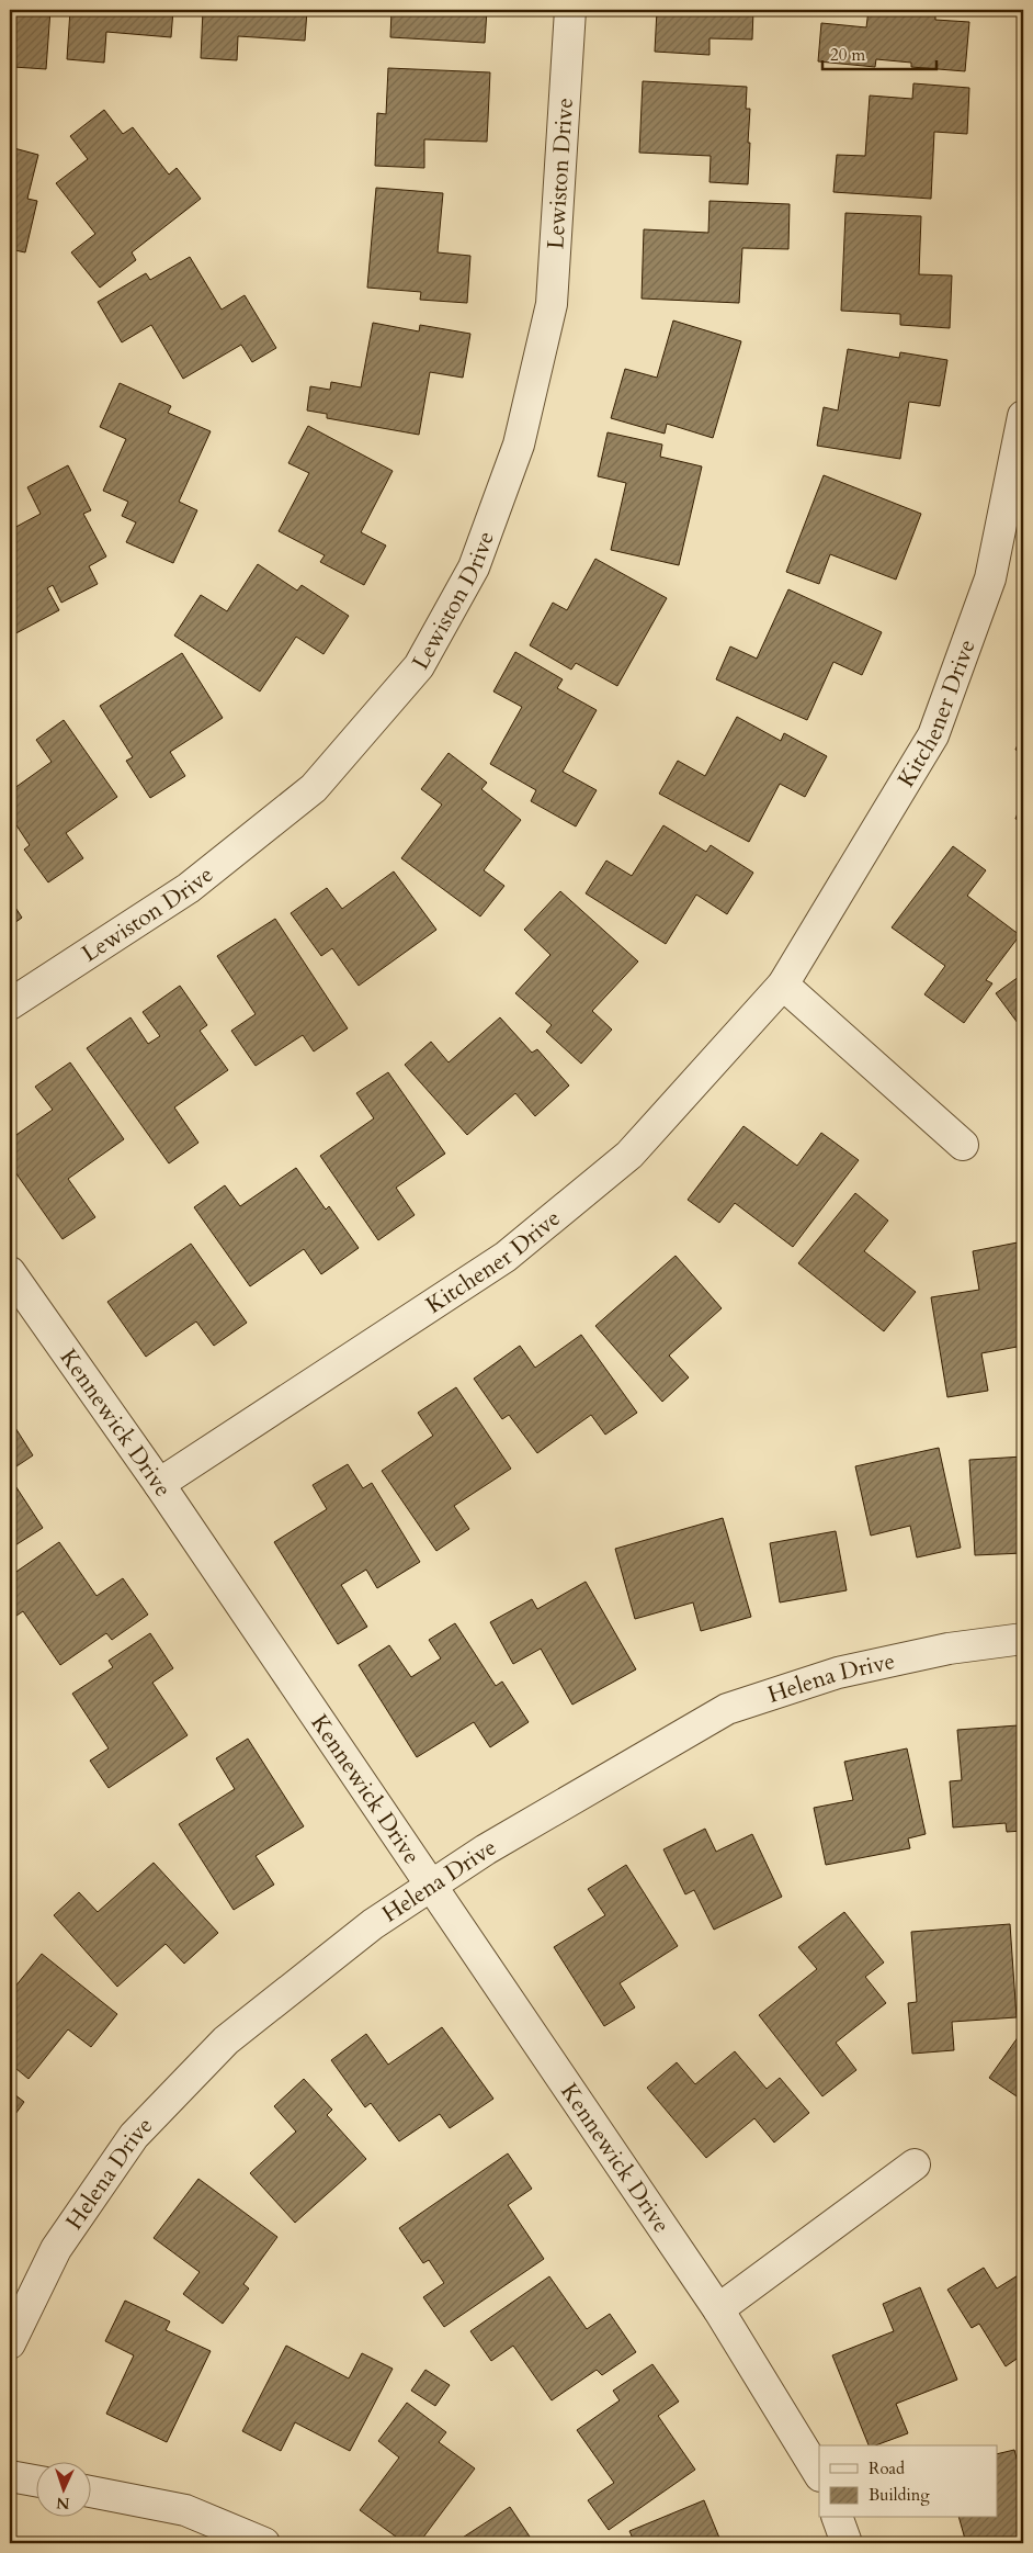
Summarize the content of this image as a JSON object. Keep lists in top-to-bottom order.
{
  "streets": {
    "street": [
      "Lewiston Drive",
      "Kitchener Drive",
      "Kennewick Drive",
      "Helena Drive"
    ]
  },
  "crossings": [
    ["Kitchener Drive", "Kennewick Drive"],
    ["Kennewick Drive", "Helena Drive"]
  ],
  "legend": ["Road", "Building"],
  "scale_bar": "20 m",
  "north": "bottom"
}
